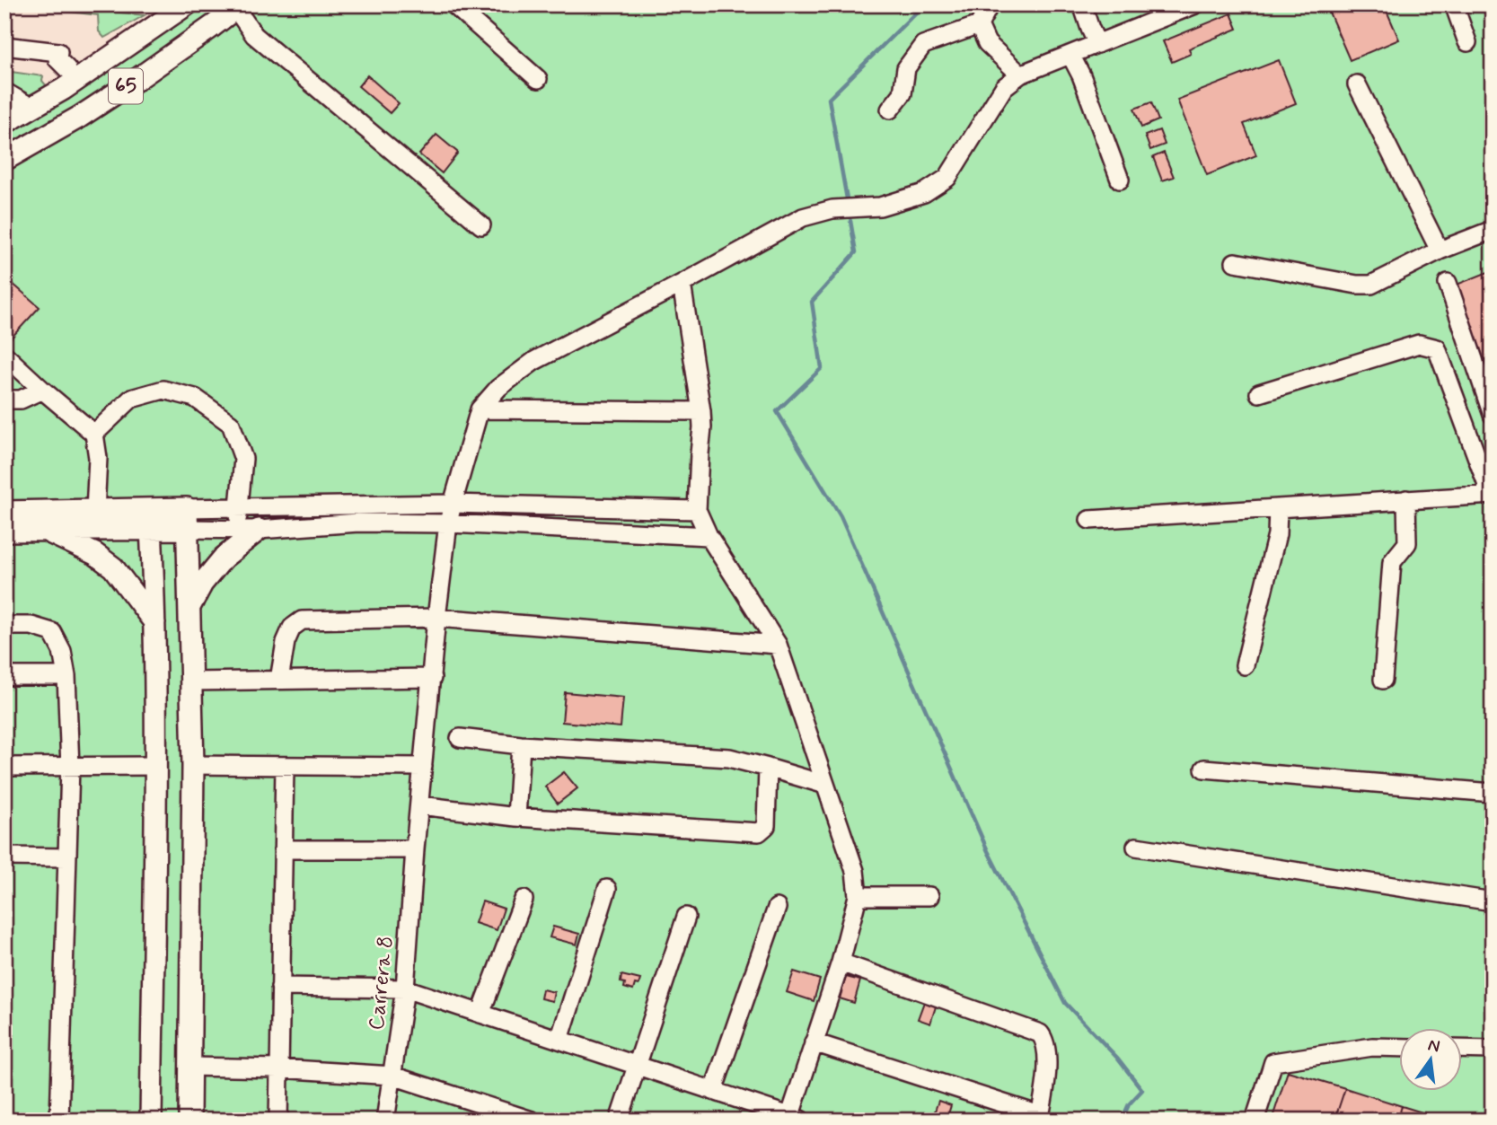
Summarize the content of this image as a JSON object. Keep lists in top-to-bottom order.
{
  "streets": {
    "main road": ["65"],
    "street": ["Carrera 8"]
  },
  "north": "top"
}
